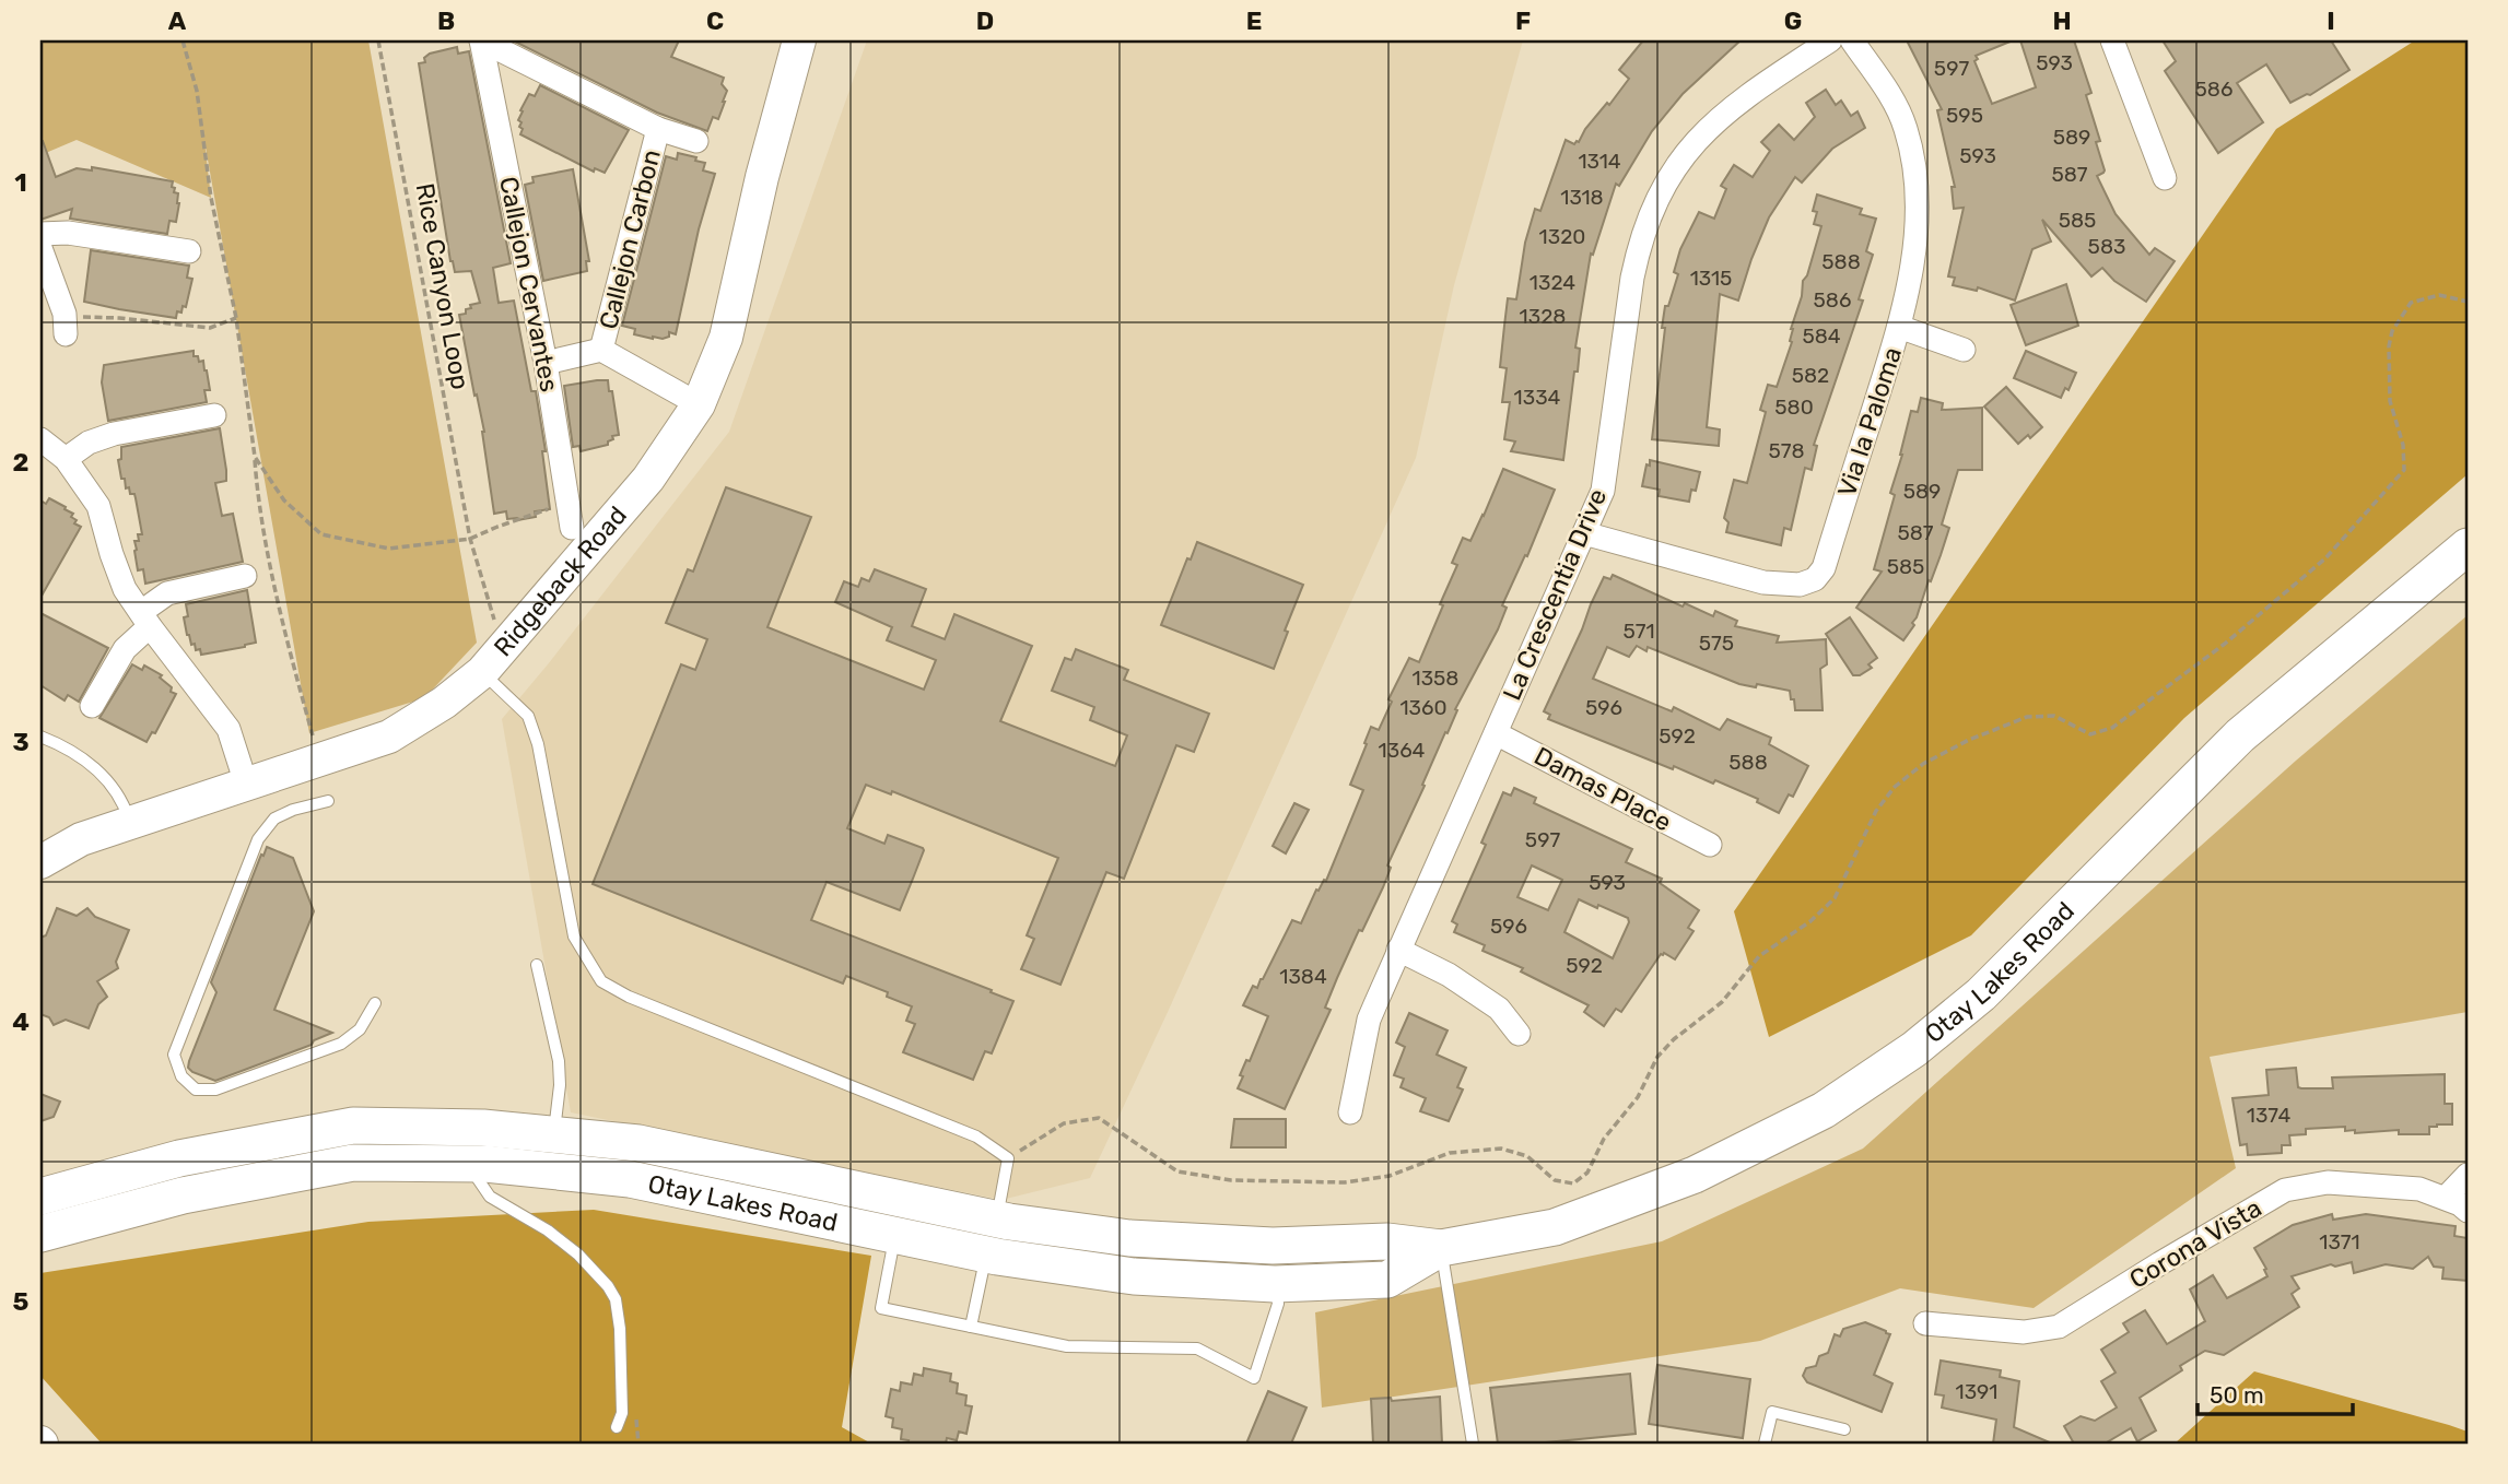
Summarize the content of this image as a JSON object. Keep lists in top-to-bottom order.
{
  "streets": {
    "main road": ["Otay Lakes Road"],
    "street": [
      "Callejon Carbon",
      "Callejon Cervantes",
      "Via la Paloma",
      "Ridgeback Road",
      "La Crescentia Drive",
      "Damas Place",
      "Corona Vista"
    ],
    "path": ["Rice Canyon Loop"]
  },
  "crossings": [
    ["Rice Canyon Loop", "Ridgeback Road"],
    ["Via la Paloma", "La Crescentia Drive"],
    ["La Crescentia Drive", "Damas Place"]
  ],
  "house_numbers": [
    "593",
    "597",
    "586",
    "595",
    "589",
    "593",
    "1314",
    "587",
    "1318",
    "585",
    "1320",
    "583",
    "588",
    "1315",
    "1324",
    "586",
    "1328",
    "584",
    "582",
    "1334",
    "580",
    "578",
    "589",
    "587",
    "585",
    "571",
    "575",
    "1358",
    "1360",
    "596",
    "592",
    "1364",
    "588",
    "597",
    "593",
    "596",
    "592",
    "1384",
    "1374",
    "1371",
    "1391"
  ],
  "scale_bar": "50 m",
  "grid": {
    "columns": [
      "A",
      "B",
      "C",
      "D",
      "E",
      "F",
      "G",
      "H",
      "I"
    ],
    "rows": [
      "1",
      "2",
      "3",
      "4",
      "5"
    ]
  }
}
